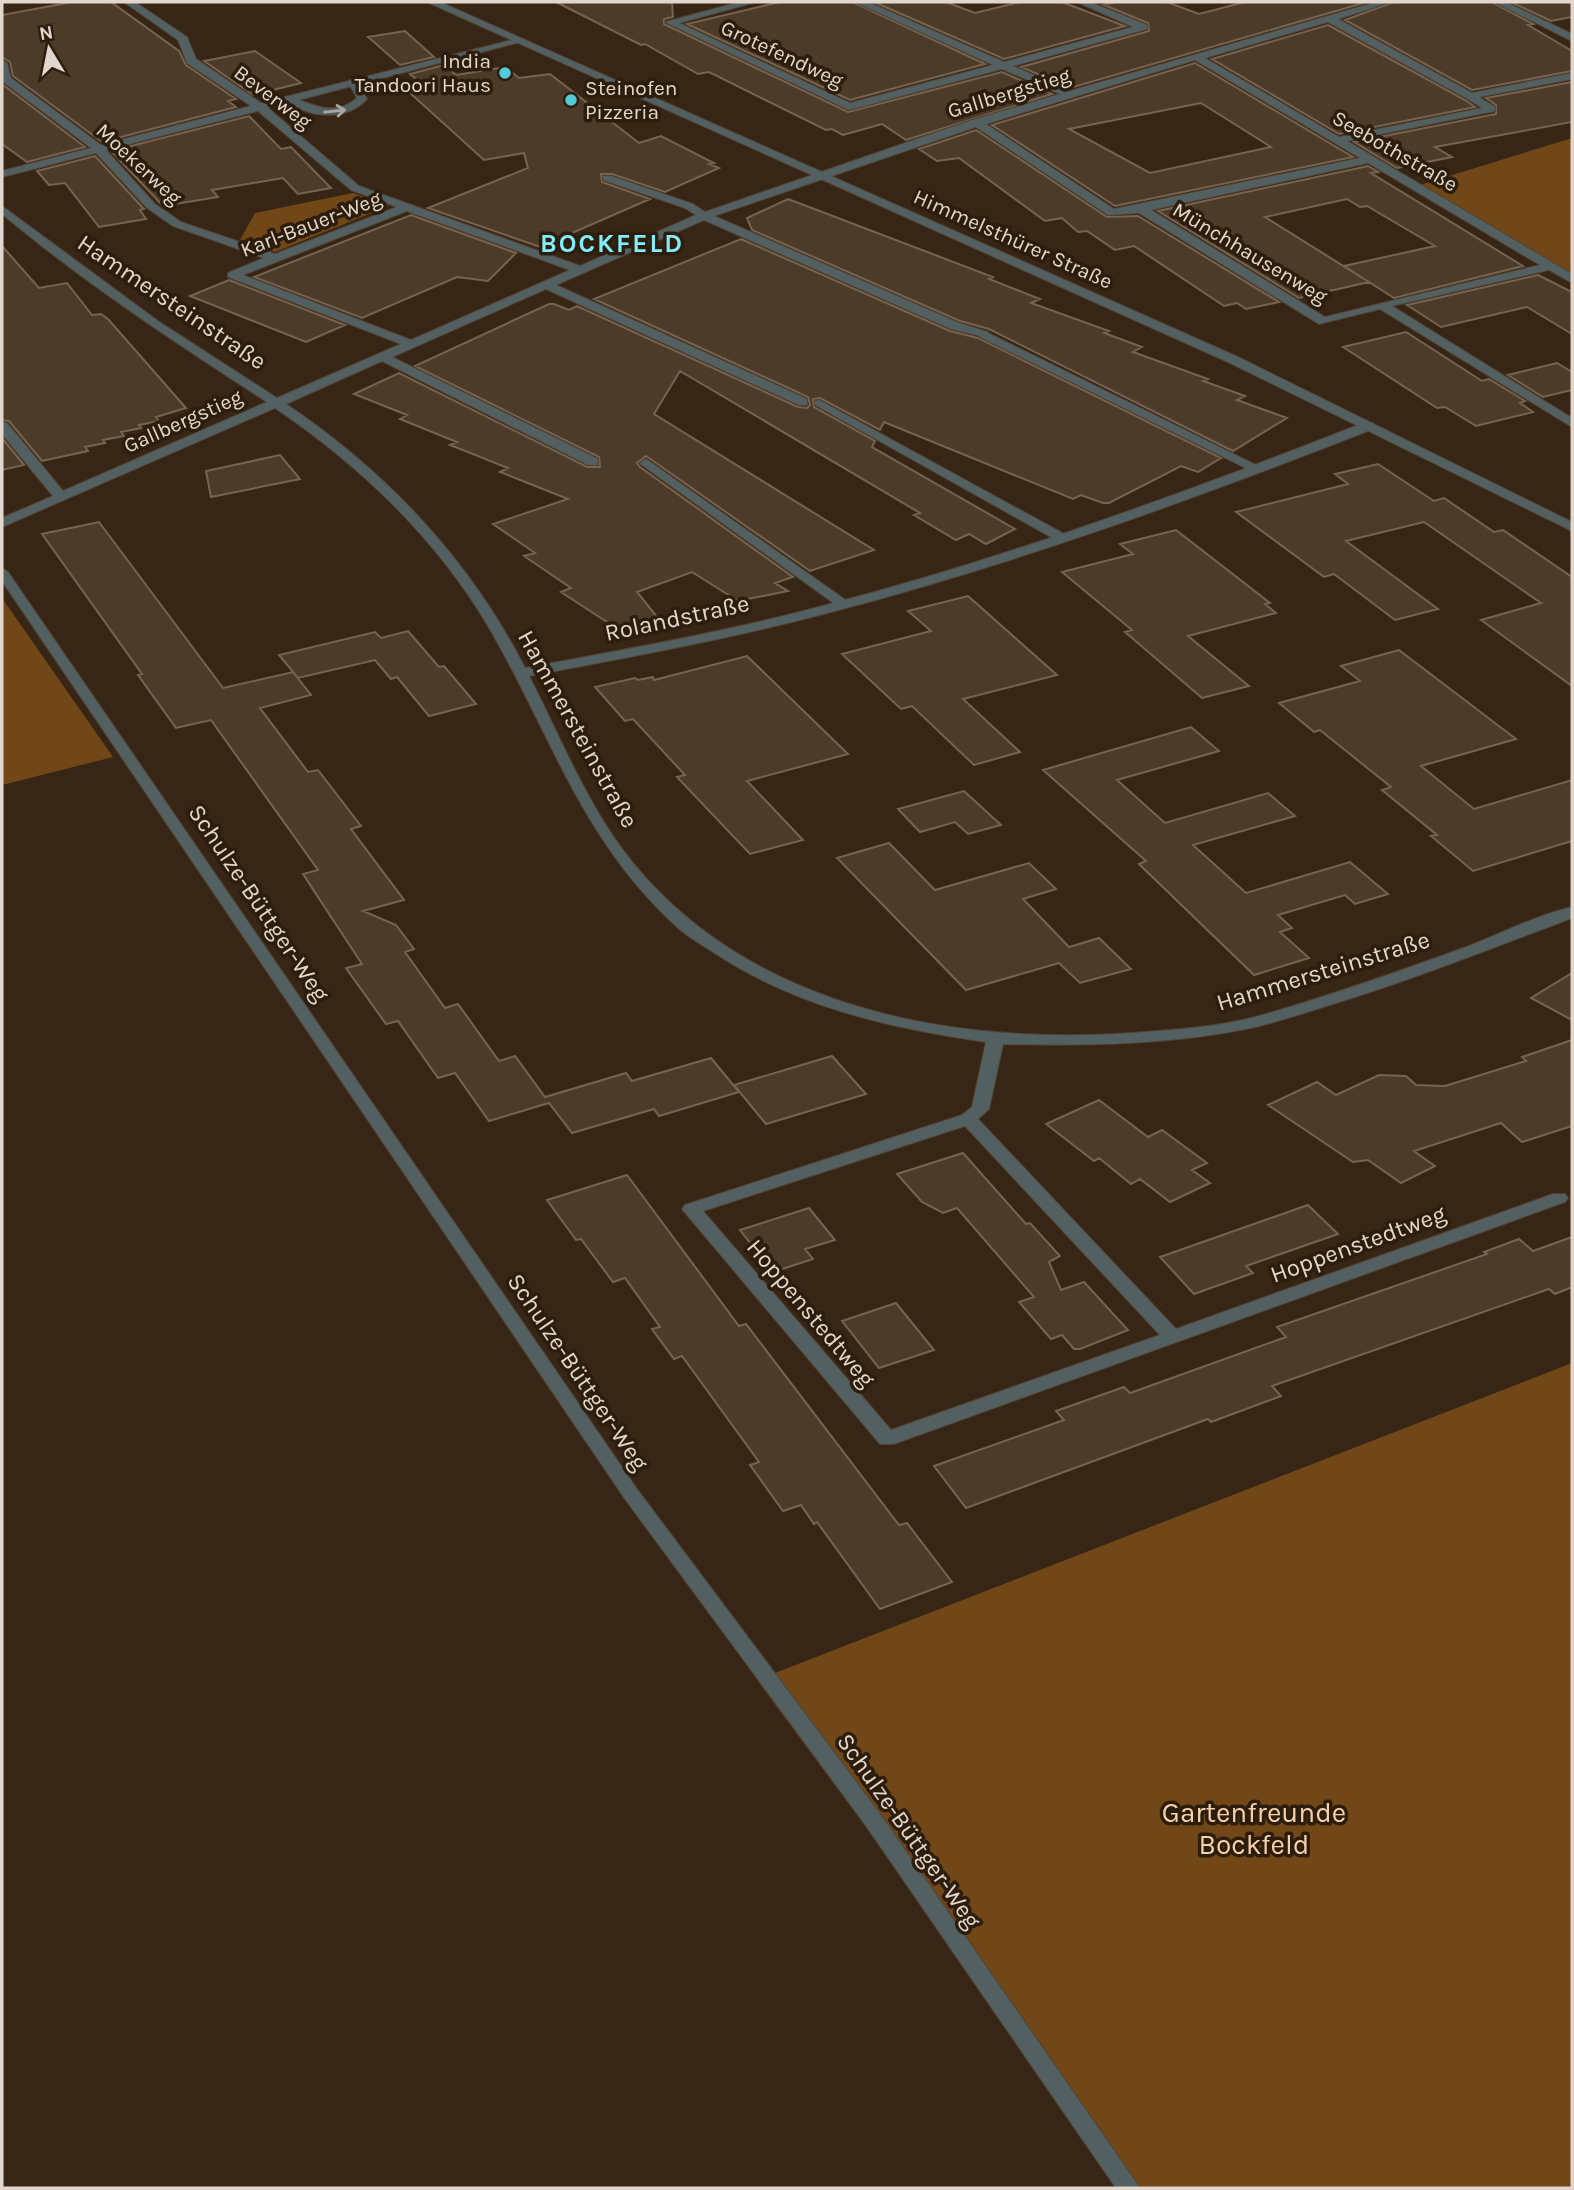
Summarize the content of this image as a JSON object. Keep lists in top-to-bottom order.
{
  "streets": {
    "street": [
      "Grotefendweg",
      "Gallbergstieg",
      "Beverweg",
      "Seebothstraße",
      "Moekerweg",
      "Karl-Bauer-Weg",
      "Himmelsthürer Straße",
      "Münchhausenweg",
      "Hammersteinstraße",
      "Rolandstraße",
      "Hoppenstedtweg"
    ],
    "lane": ["Schulze-Büttger-Weg"]
  },
  "crossings": [
    ["Gallbergstieg", "Seebothstraße"],
    ["Gallbergstieg", "Karl-Bauer-Weg"],
    ["Gallbergstieg", "Himmelsthürer Straße"],
    ["Gallbergstieg", "Münchhausenweg"],
    ["Gallbergstieg", "Hammersteinstraße"],
    ["Beverweg", "Karl-Bauer-Weg"],
    ["Seebothstraße", "Münchhausenweg"],
    ["Moekerweg", "Karl-Bauer-Weg"],
    ["Himmelsthürer Straße", "Rolandstraße"],
    ["Hammersteinstraße", "Rolandstraße"]
  ],
  "districts": ["BOCKFELD"],
  "parks": ["Gartenfreunde Bockfeld"],
  "places": ["India Tandoori Haus", "Steinofen Pizzeria"],
  "north": "top"
}
